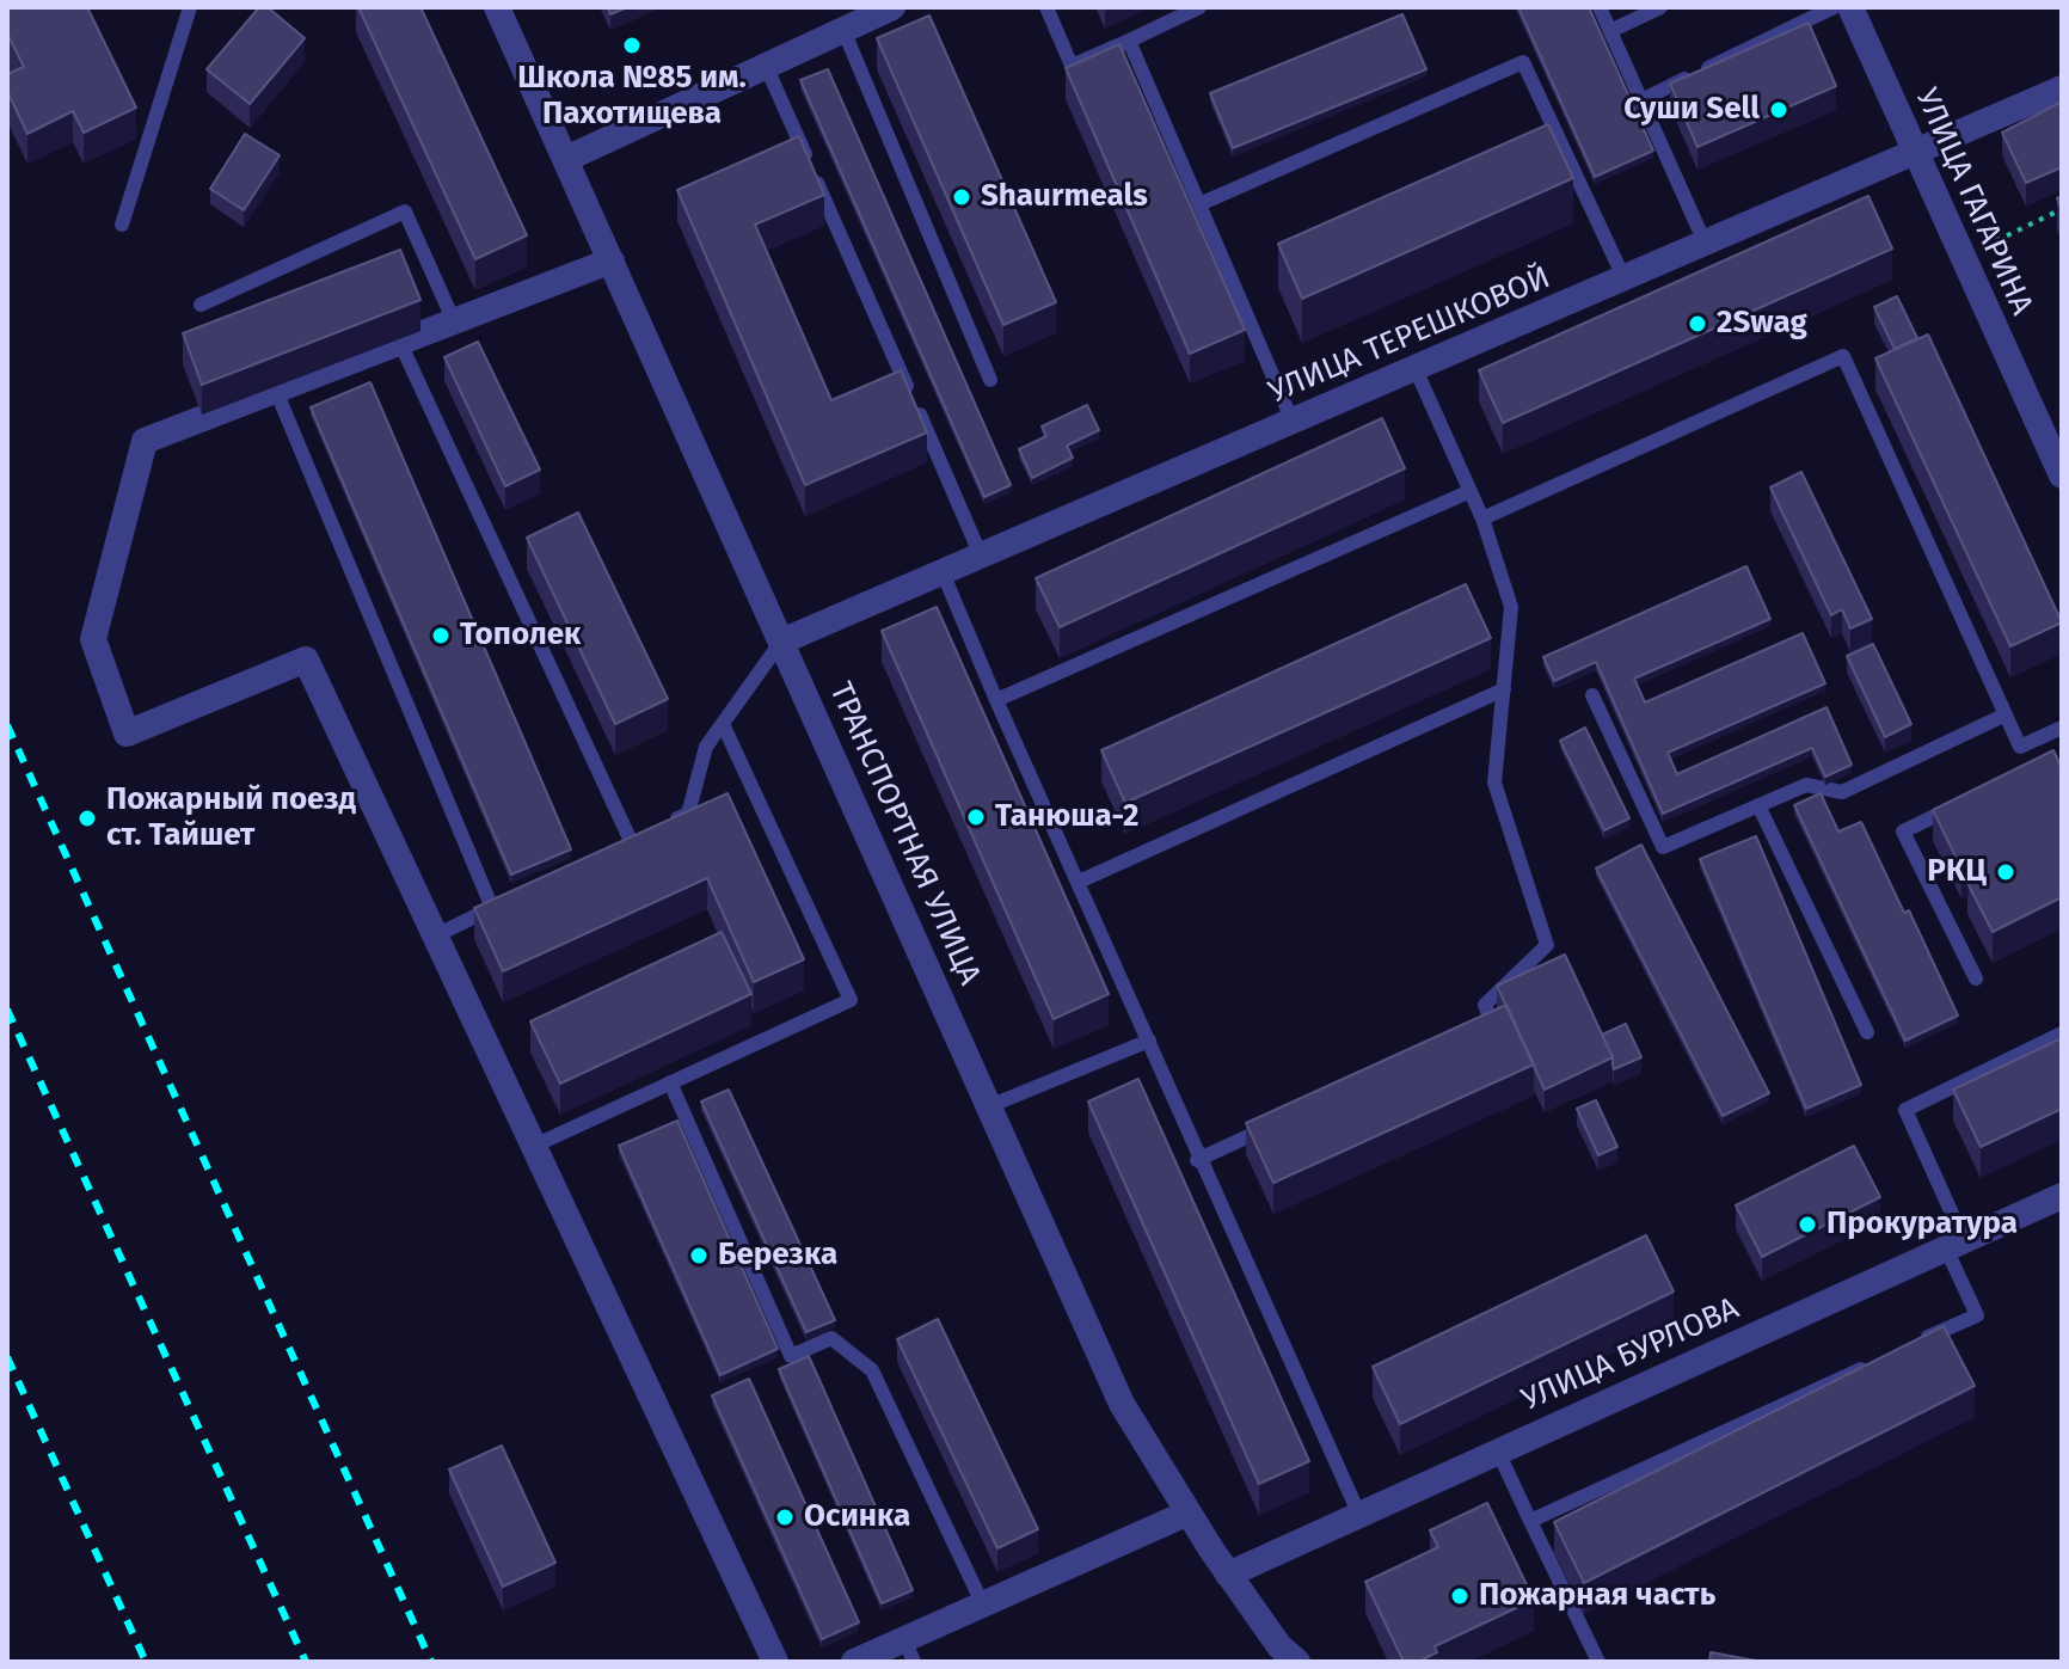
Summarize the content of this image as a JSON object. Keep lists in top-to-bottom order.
{
  "streets": {
    "street": [
      "УЛИЦА ГАГАРИНА",
      "УЛИЦА ТЕРЕШКОВОЙ",
      "ТРАНСПОРТНАЯ УЛИЦА",
      "УЛИЦА БУРЛОВА"
    ]
  },
  "crossings": [
    ["УЛИЦА ГАГАРИНА", "УЛИЦА ТЕРЕШКОВОЙ"],
    ["УЛИЦА ТЕРЕШКОВОЙ", "ТРАНСПОРТНАЯ УЛИЦА"],
    ["ТРАНСПОРТНАЯ УЛИЦА", "УЛИЦА БУРЛОВА"]
  ],
  "places": [
    "Школа №85 им. Пахотищева",
    "Суши Sell",
    "Shaurmeals",
    "2Swag",
    "Тополек",
    "Танюша-2",
    "Пожарный поезд ст. Тайшет",
    "РКЦ",
    "Прокуратура",
    "Березка",
    "Осинка",
    "Пожарная часть"
  ]
}
